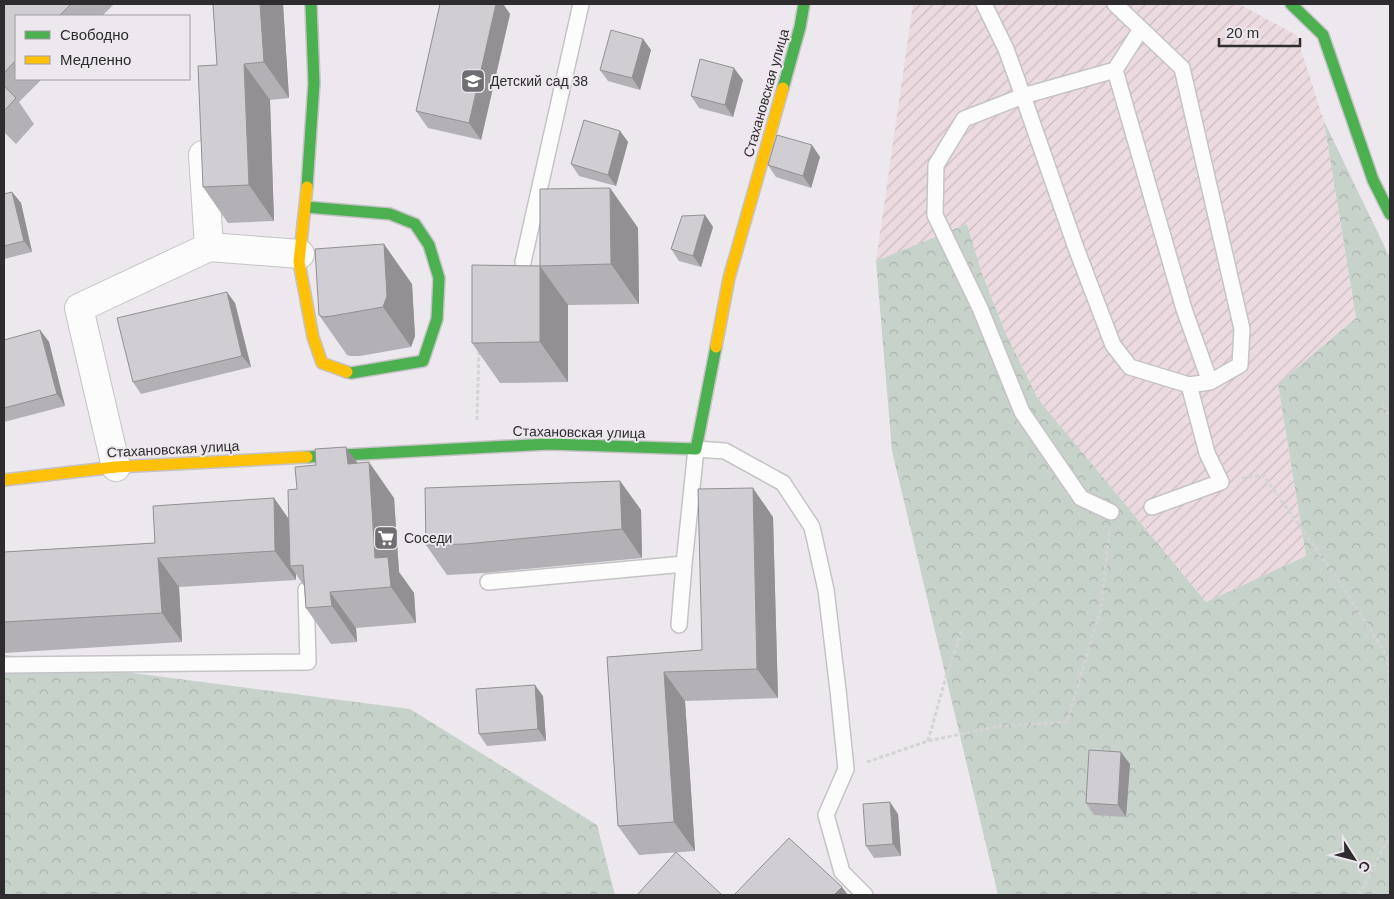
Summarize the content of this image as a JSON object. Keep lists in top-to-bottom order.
{
  "streets": {
    "main road": ["Стахановская улица"]
  },
  "places": {
    "school or university": ["Детский сад 38"],
    "supermarket": ["Соседи"]
  },
  "legend": ["Свободно", "Медленно"],
  "scale_bar": "20 m",
  "north": "bottom right"
}
